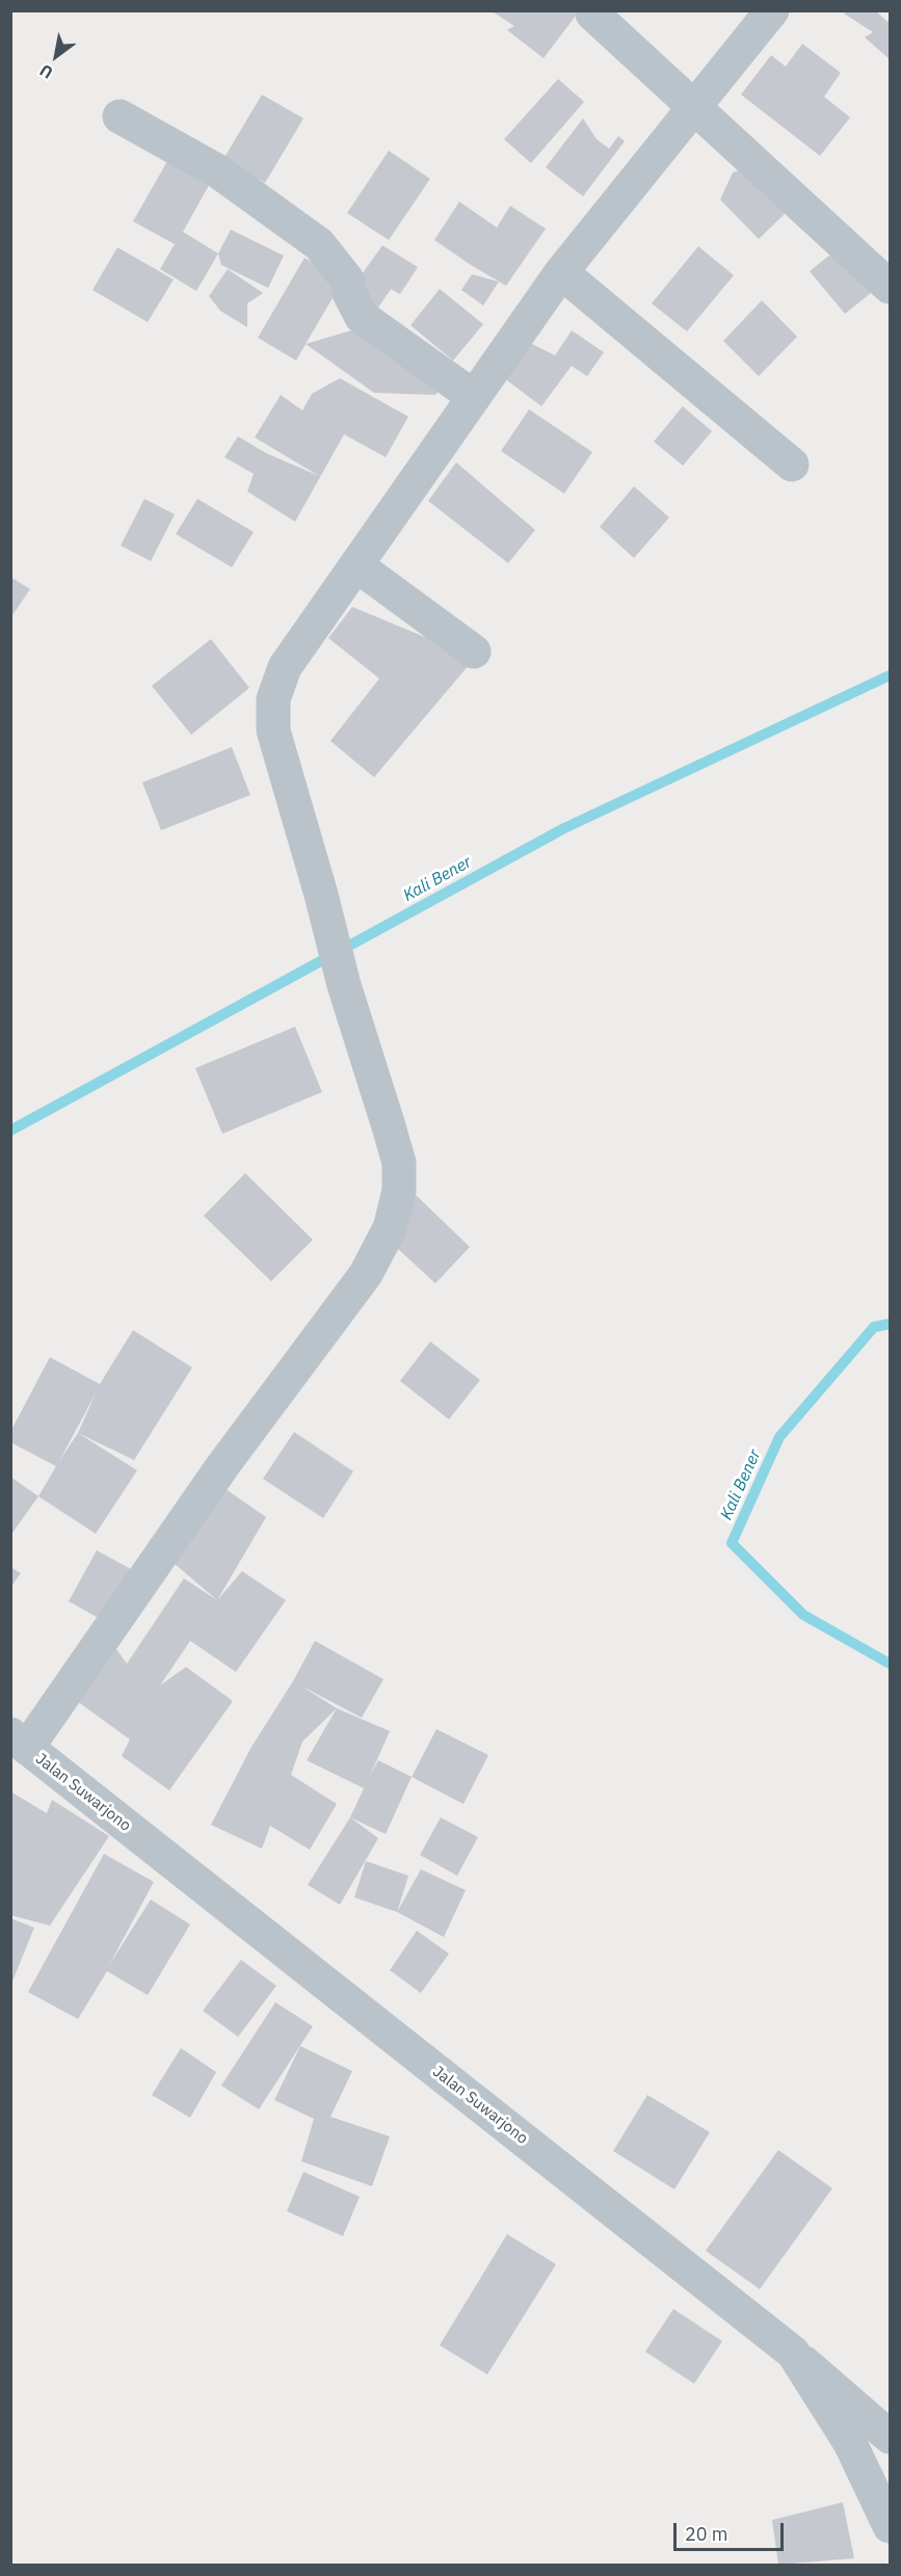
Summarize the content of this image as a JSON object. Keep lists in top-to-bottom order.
{
  "streets": {
    "street": ["Jalan Suwarjono"]
  },
  "water": ["Kali Bener"],
  "scale_bar": "20 m",
  "north": "bottom left"
}
